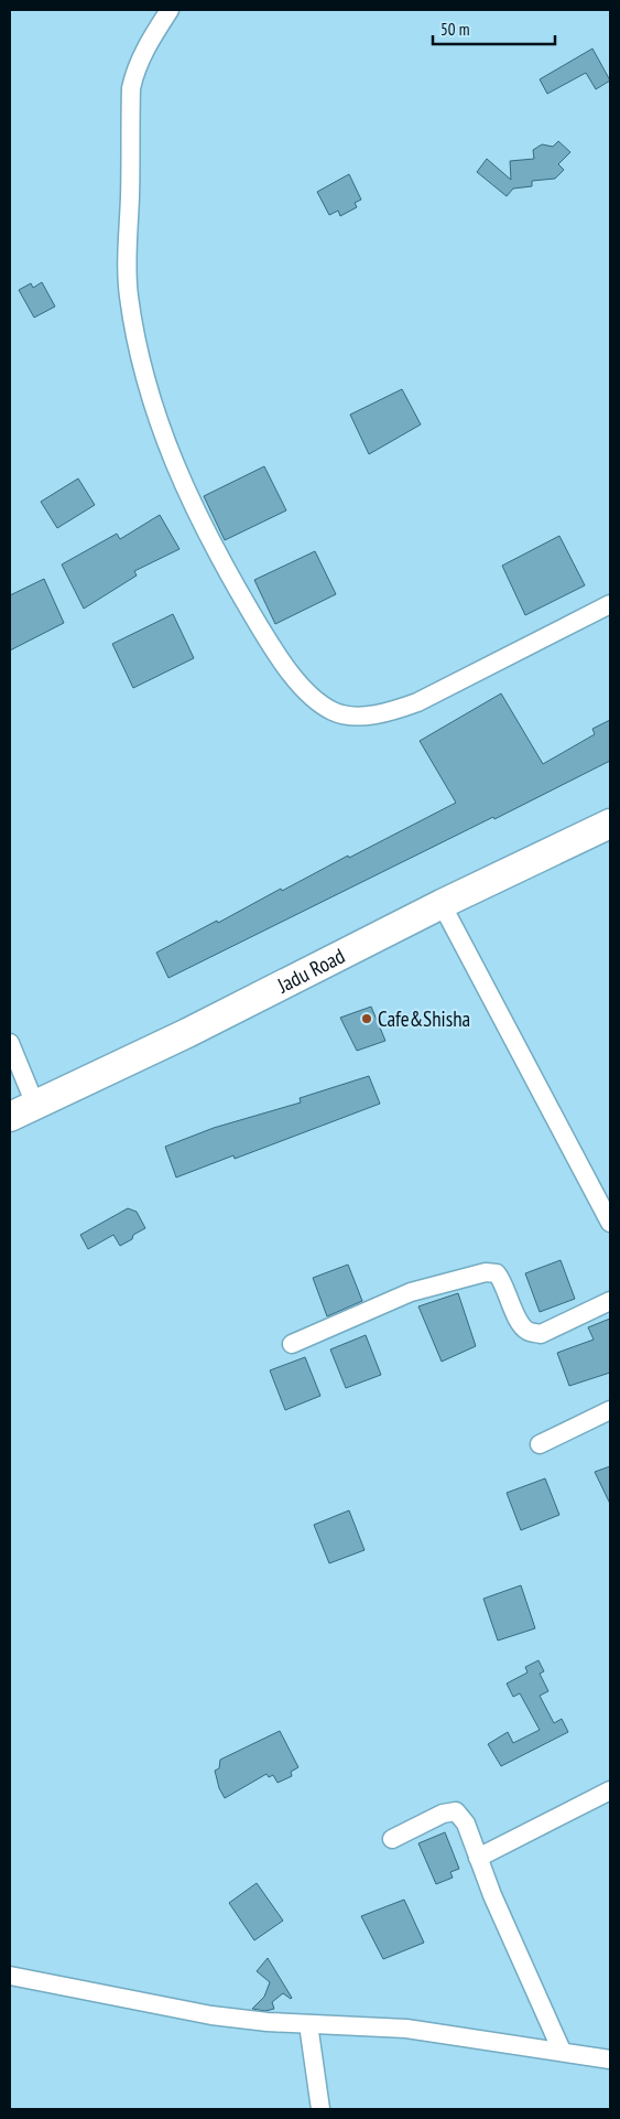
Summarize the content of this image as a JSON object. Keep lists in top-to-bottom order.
{
  "streets": {
    "highway": ["Jadu Road"]
  },
  "places": ["Cafe&Shisha"],
  "scale_bar": "50 m"
}
